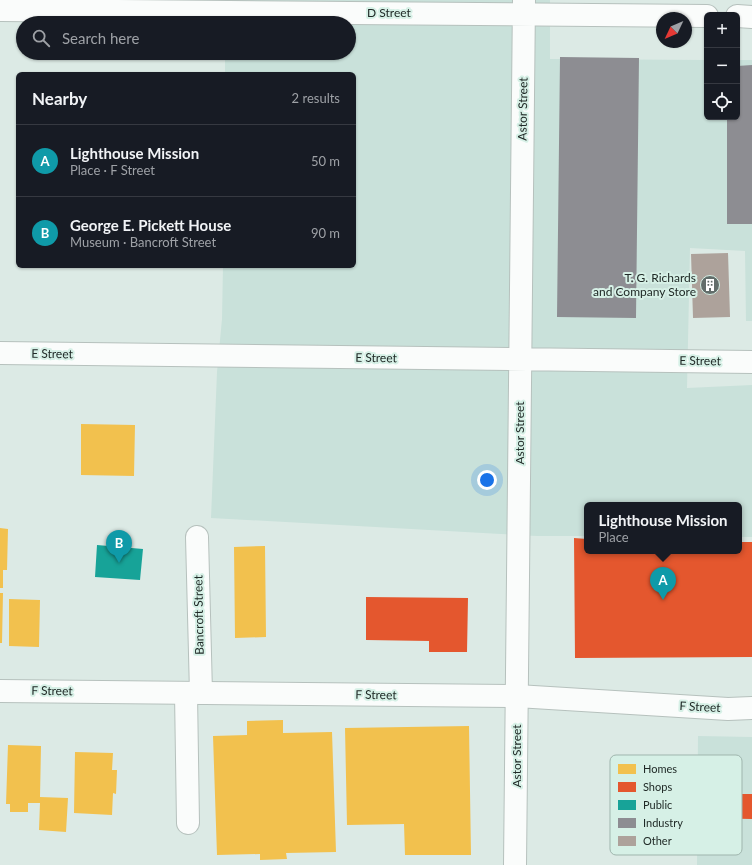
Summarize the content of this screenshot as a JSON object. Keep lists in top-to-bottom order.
{
  "streets": {
    "street": [
      "D Street",
      "Astor Street",
      "E Street",
      "Bancroft Street",
      "F Street"
    ]
  },
  "crossings": [
    ["D Street", "Astor Street"],
    ["Astor Street", "E Street"],
    ["Astor Street", "F Street"],
    ["Bancroft Street", "F Street"]
  ],
  "places": {
    "building": ["T. G. Richards and Company Store"]
  },
  "legend": [
    "Homes",
    "Shops",
    "Public",
    "Industry",
    "Other"
  ],
  "north": "bottom left",
  "page": {
    "map_buttons": ["+", "−"],
    "search": "Search here",
    "heading": ["Nearby", "2 results"],
    "list": [
      {
        "mark": "A",
        "name": "Lighthouse Mission",
        "note": "Place · F Street",
        "value": "50 m"
      },
      {
        "mark": "B",
        "name": "George E. Pickett House",
        "note": "Museum · Bancroft Street",
        "value": "90 m"
      }
    ],
    "popup": ["Lighthouse Mission", "Place"],
    "pins": ["B", "A"]
  }
}
